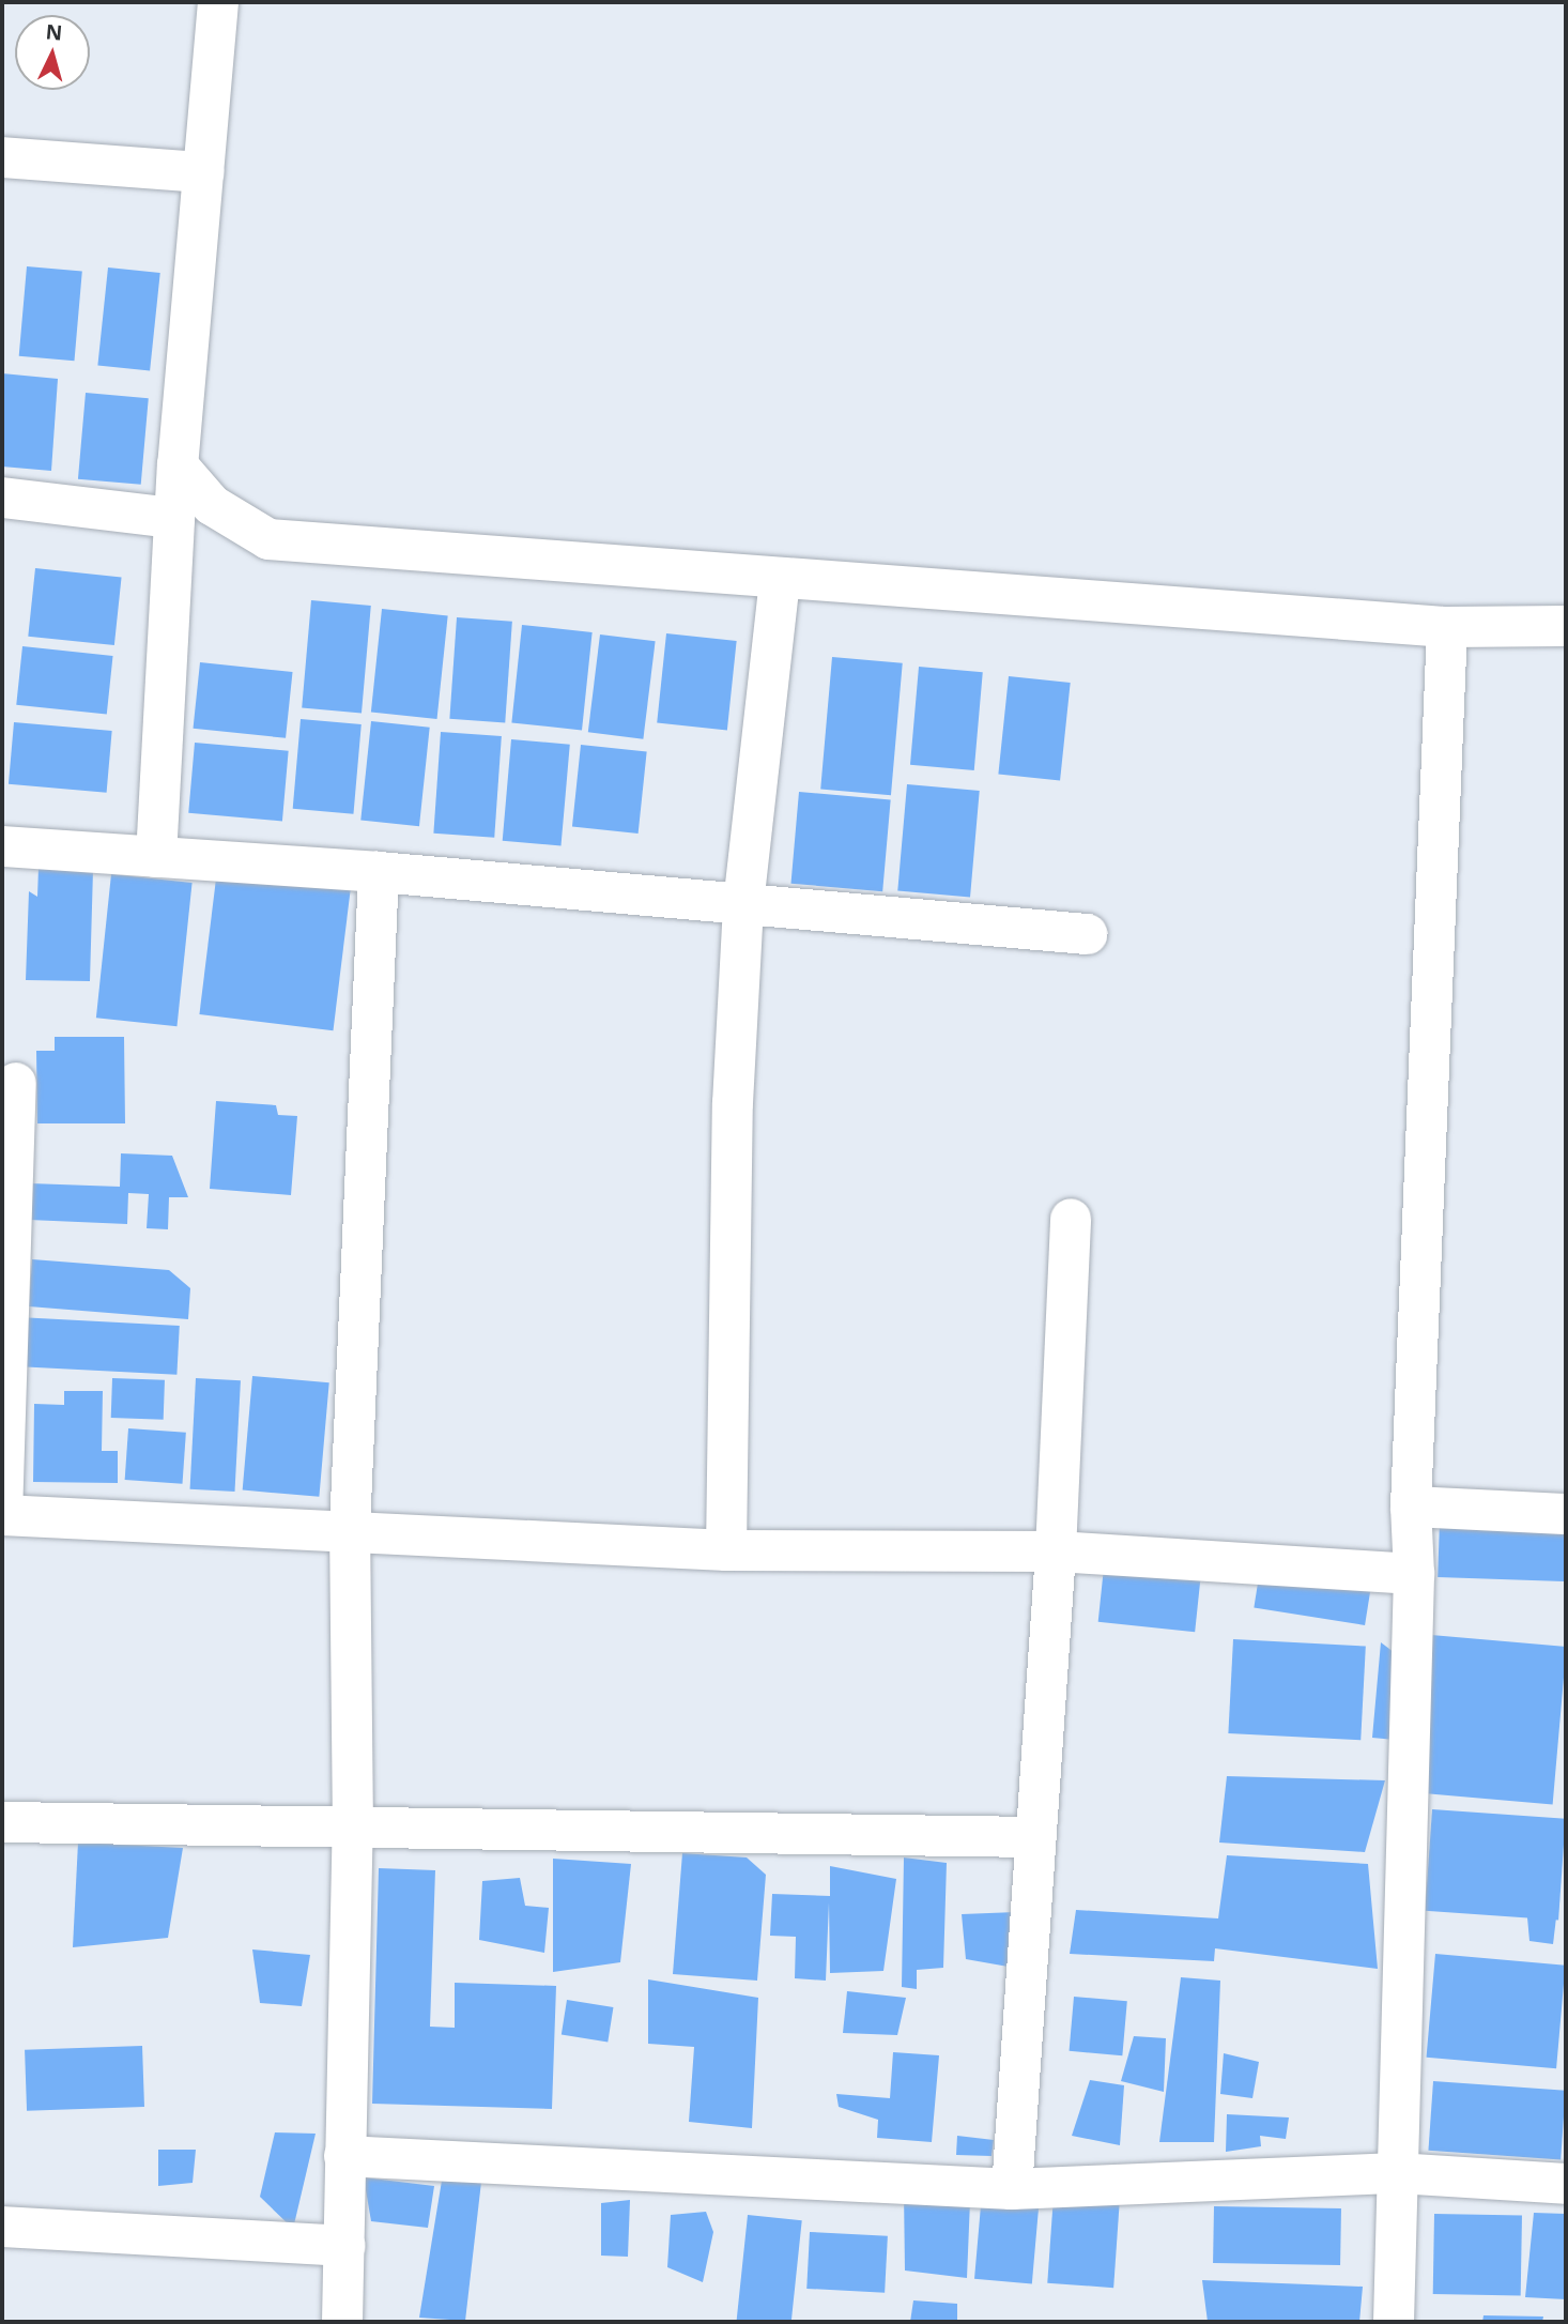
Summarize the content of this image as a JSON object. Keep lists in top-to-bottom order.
{
  "north": "top"
}
